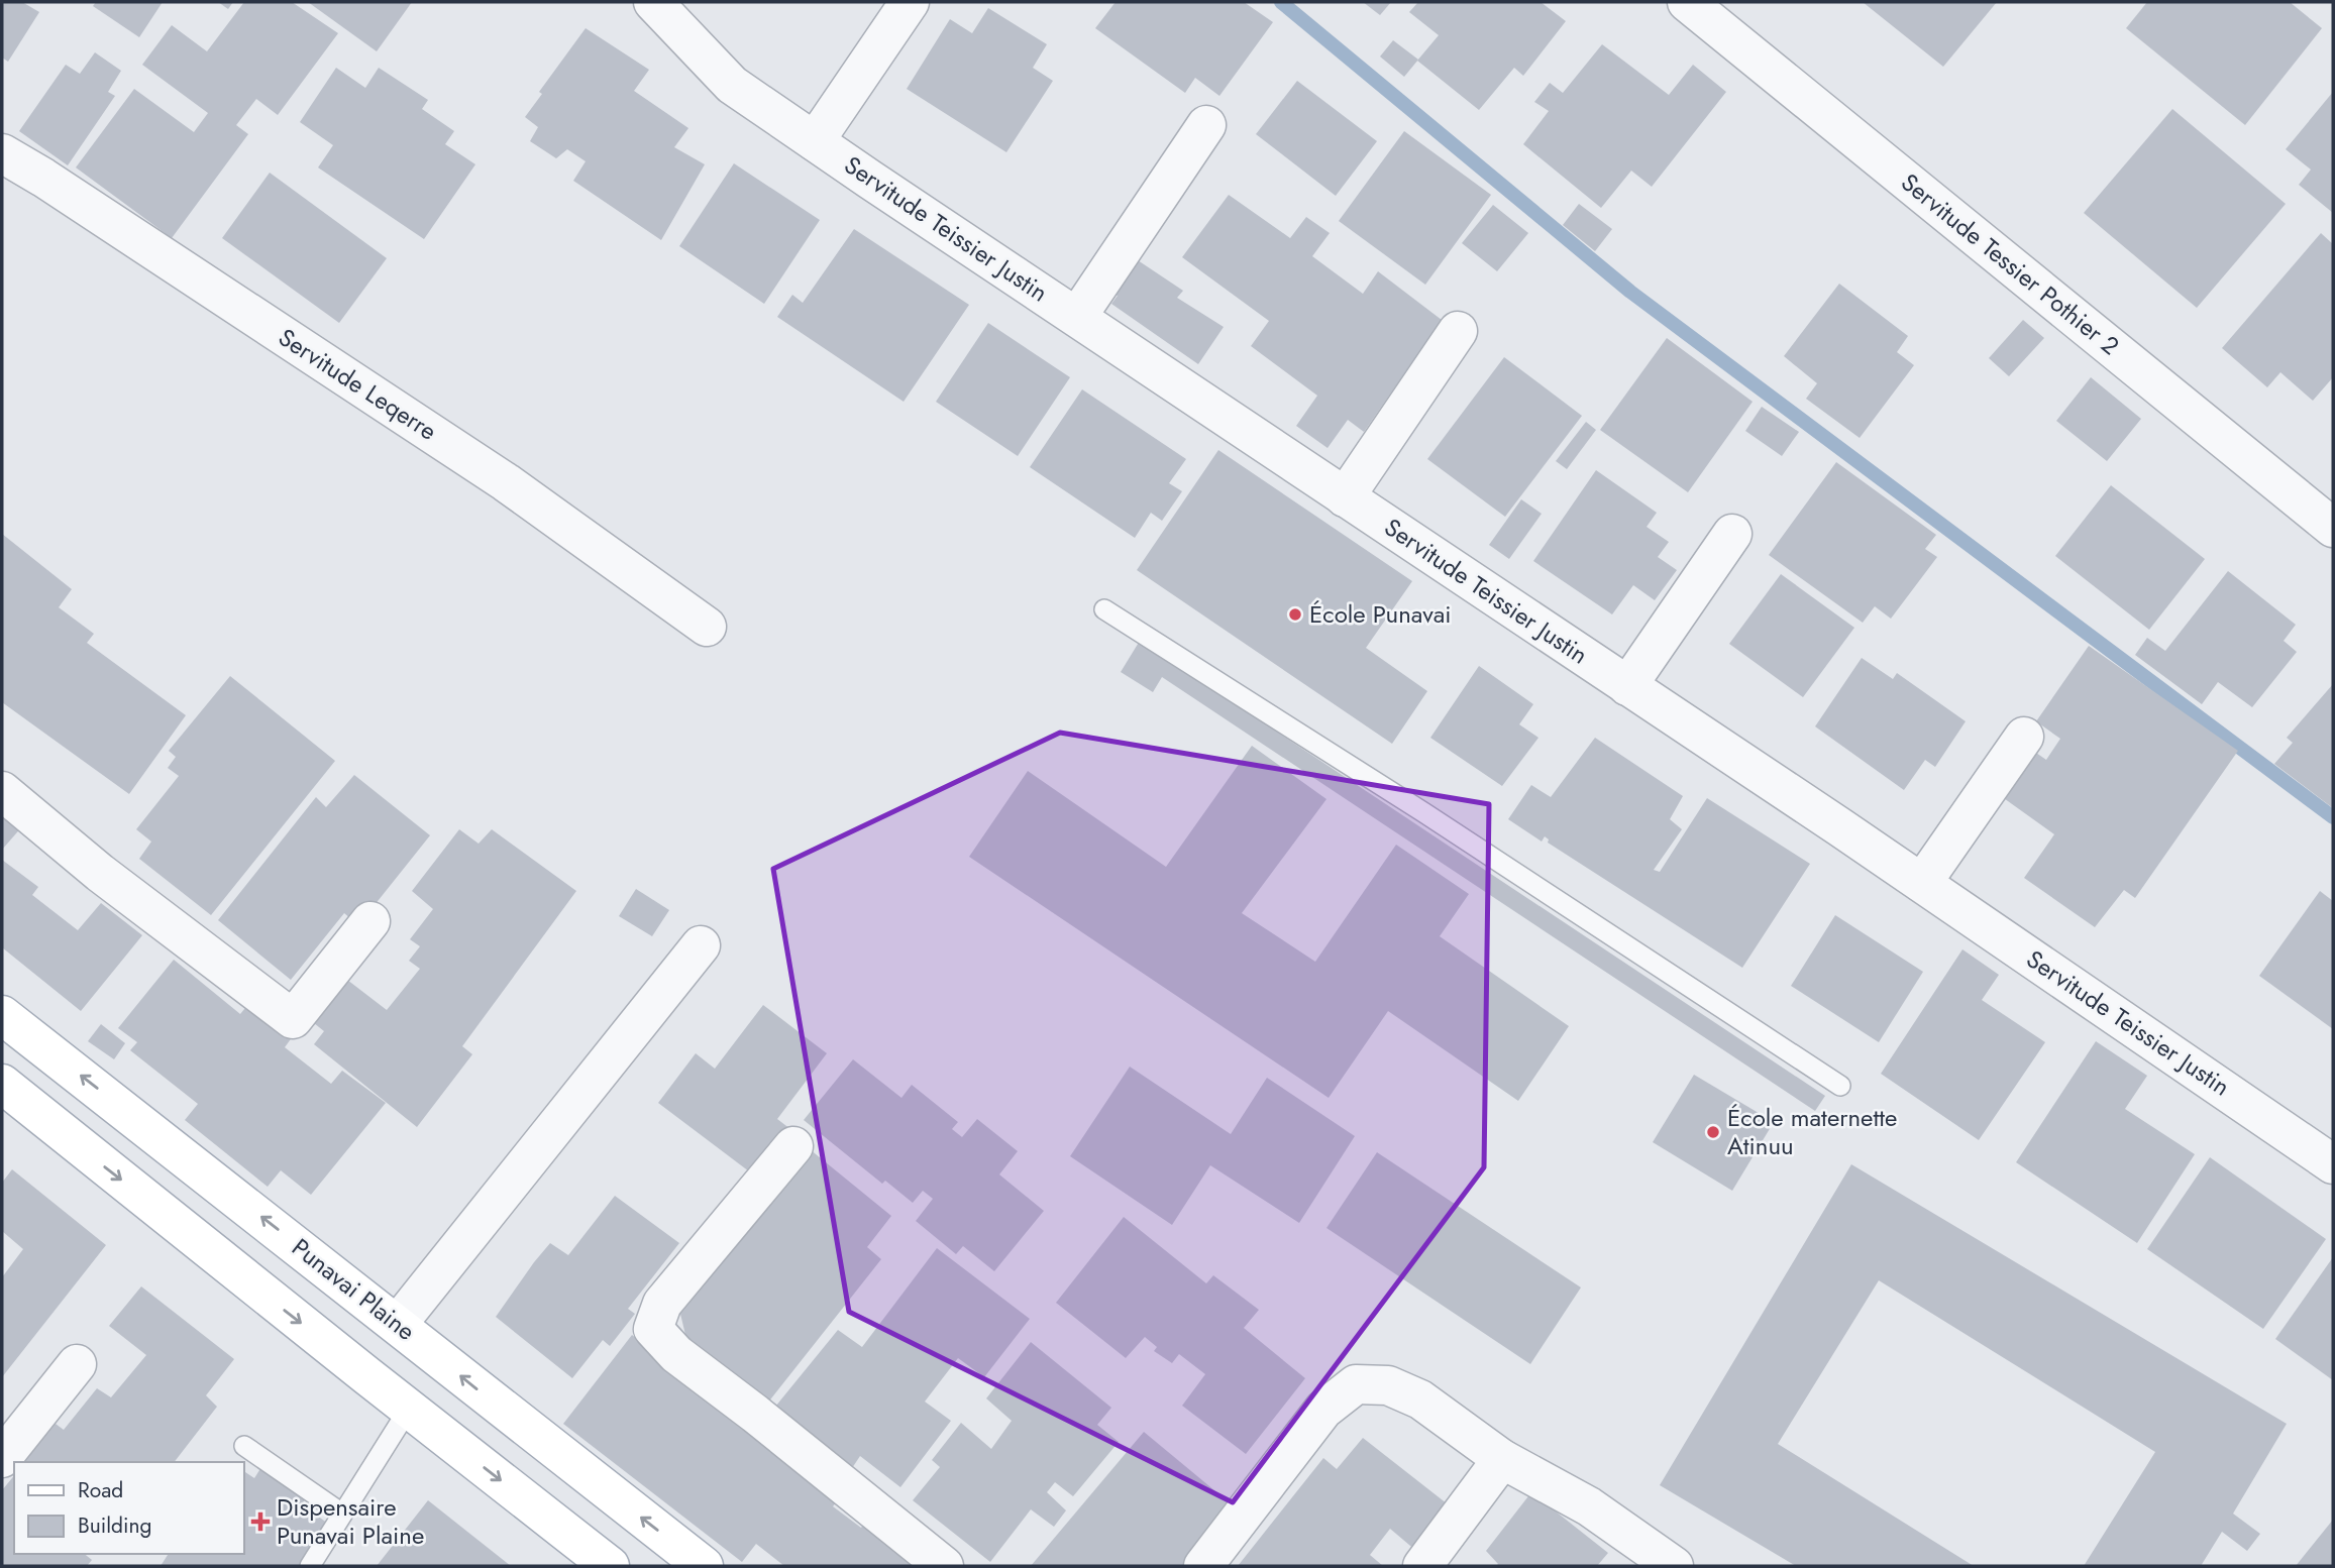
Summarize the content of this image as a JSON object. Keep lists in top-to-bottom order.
{
  "streets": {
    "main road": ["Punavai Plaine"],
    "street": ["Servitude Teissier Justin", "Servitude Tessier Pothier 2", "Servitude Leqerre"]
  },
  "places": {
    "other": ["École Punavai", "École maternette Atinuu"],
    "health": ["Dispensaire Punavai Plaine"]
  },
  "legend": ["Road", "Building"]
}
